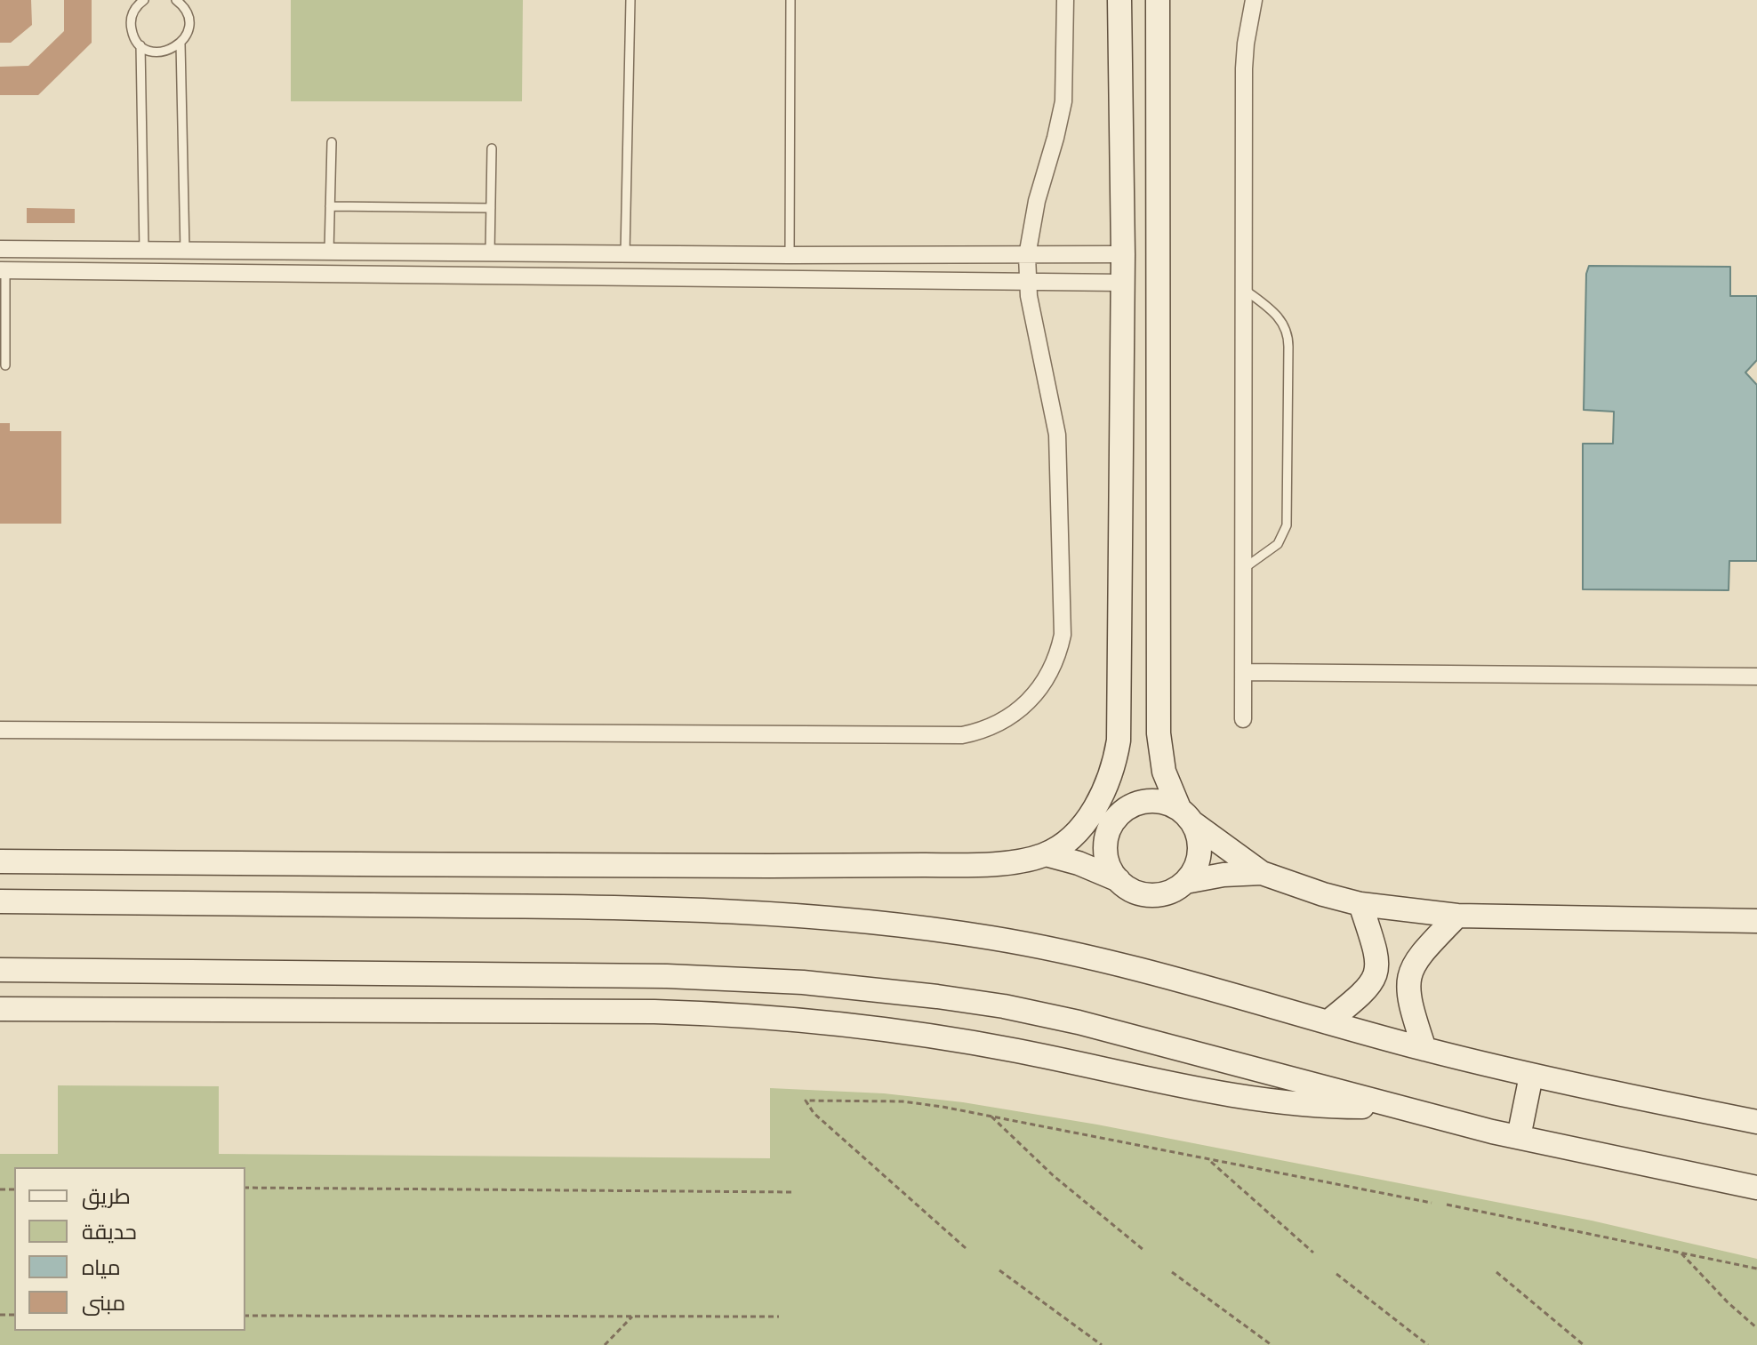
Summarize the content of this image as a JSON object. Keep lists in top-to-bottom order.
{
  "legend": [
    "طريق",
    "حديقة",
    "مياه",
    "مبنى"
  ]
}
